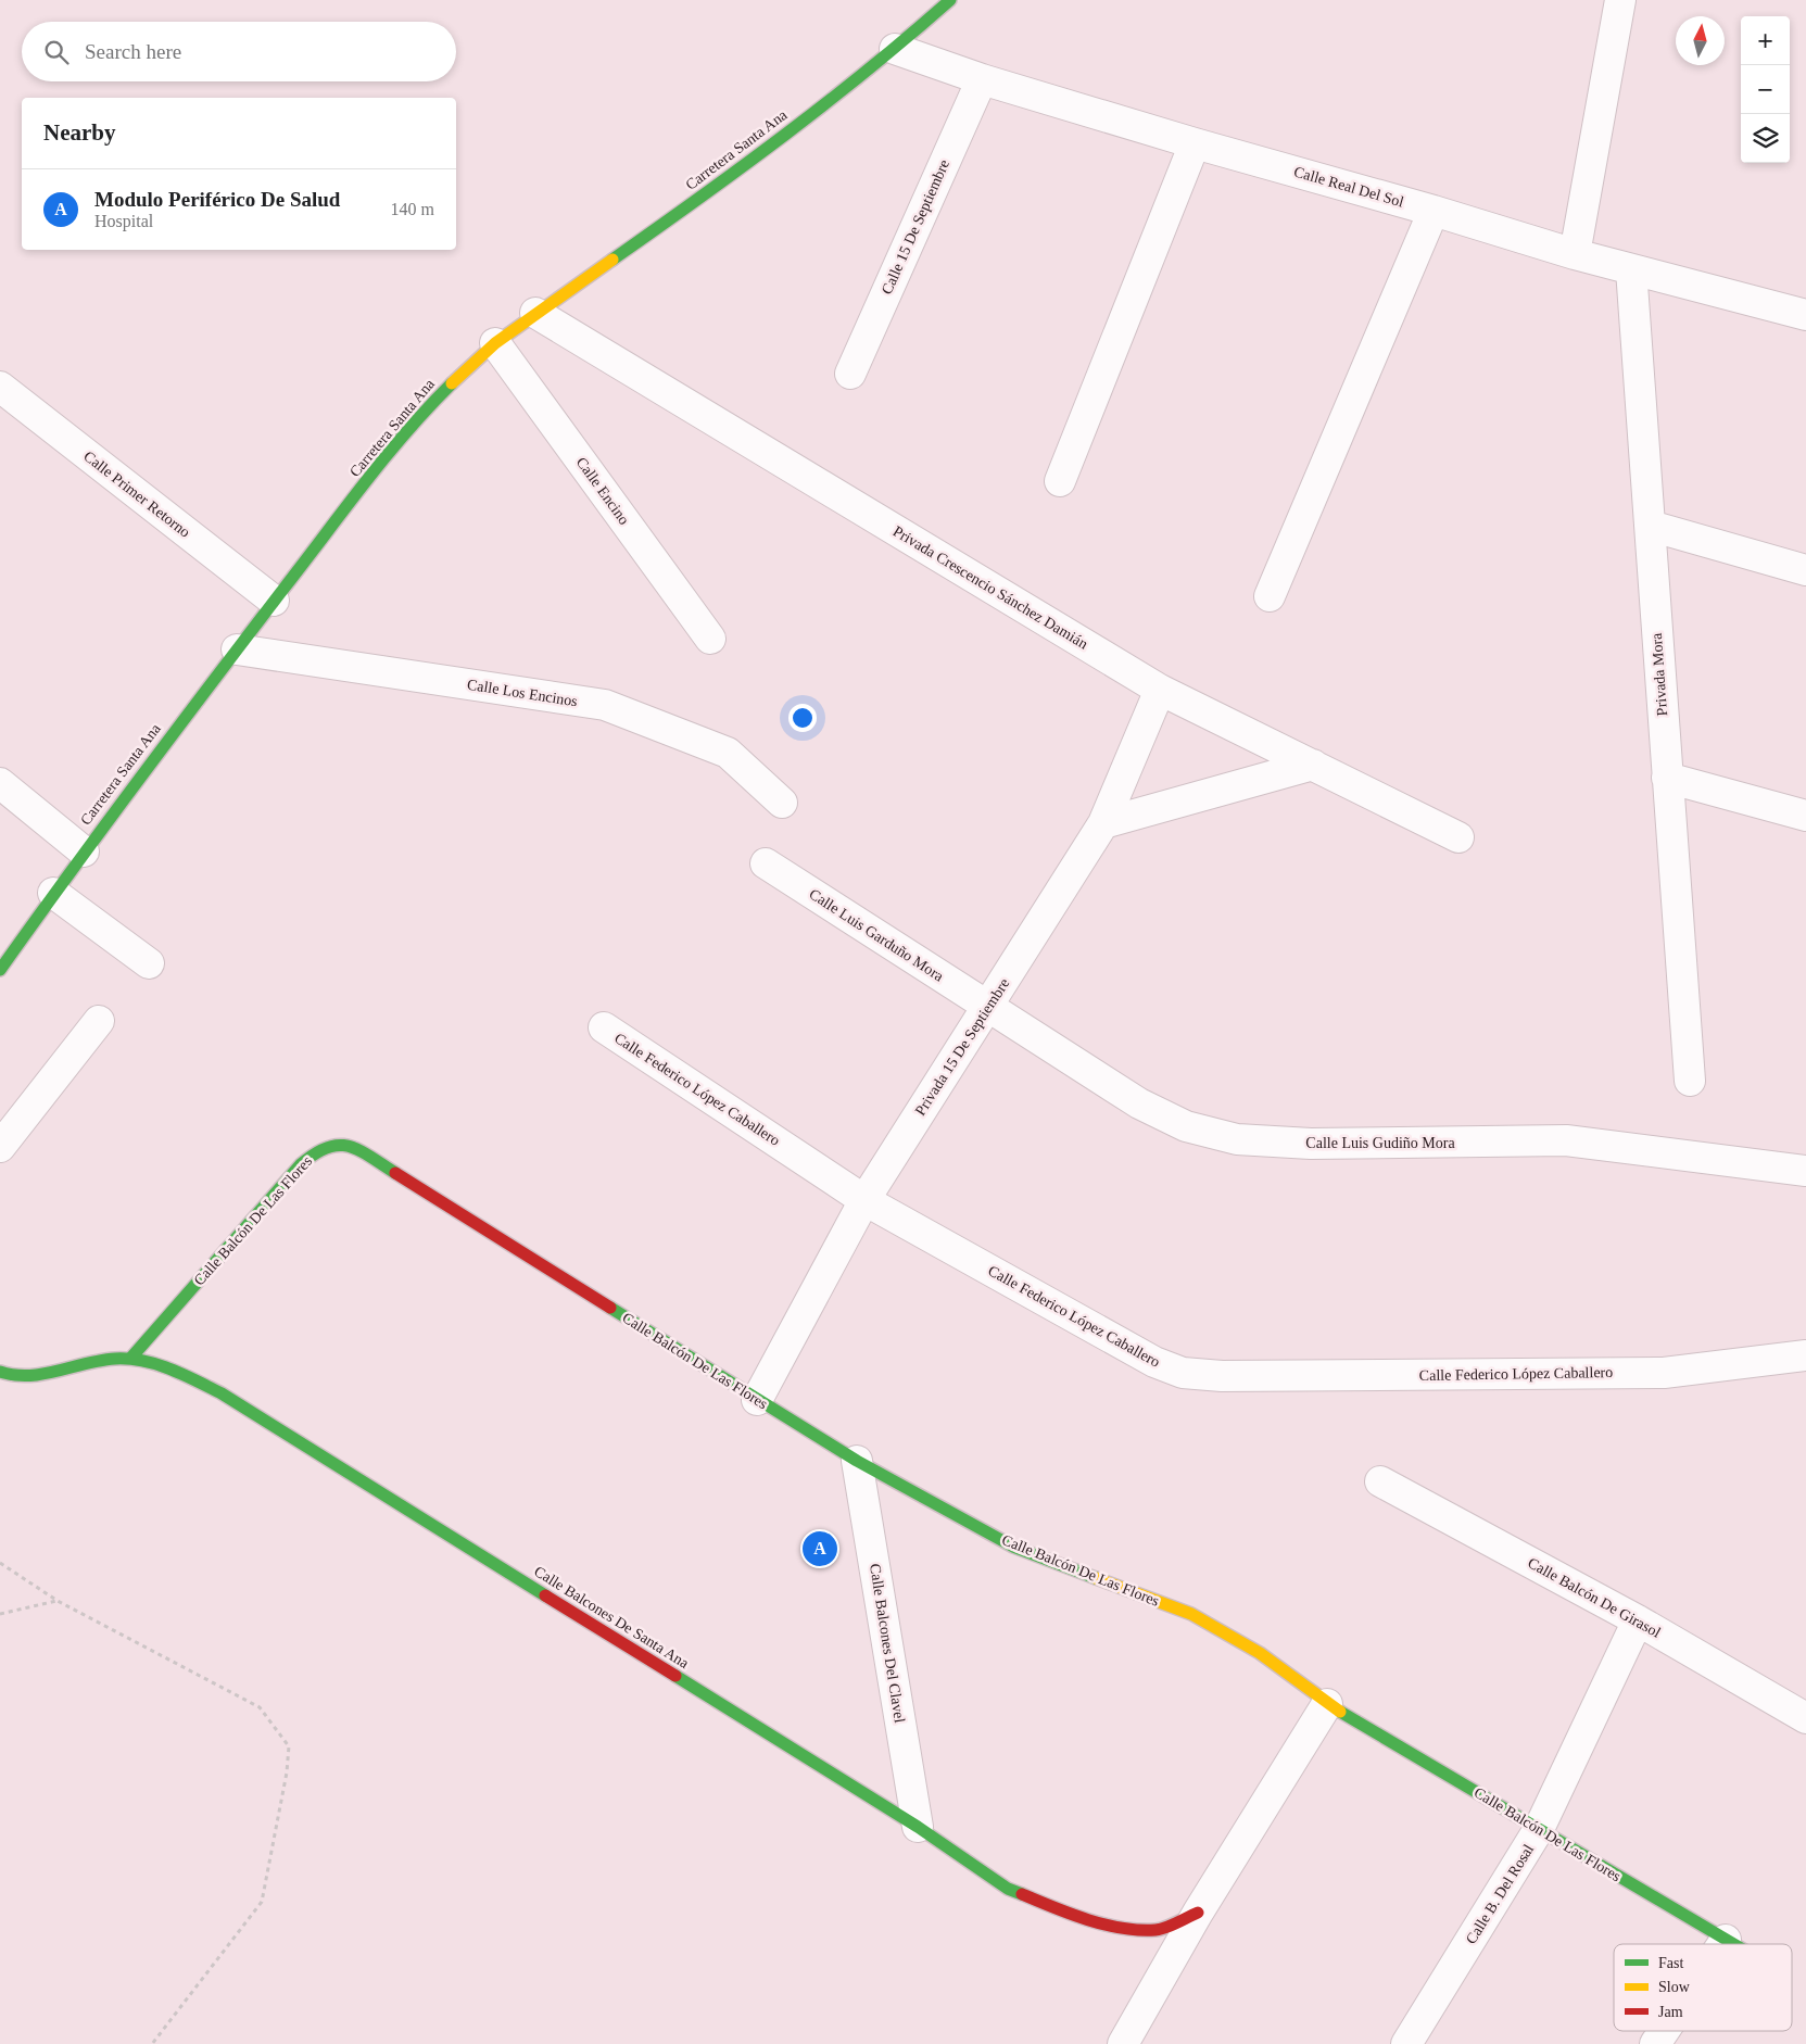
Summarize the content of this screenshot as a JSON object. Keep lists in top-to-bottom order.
{
  "streets": {
    "street": [
      "Carretera Santa Ana",
      "Calle Real Del Sol",
      "Calle 15 De Septiembre",
      "Calle Encino",
      "Calle Primer Retorno",
      "Privada Crescencio Sánchez Damián",
      "Privada Mora",
      "Calle Los Encinos",
      "Calle Luis Garduño Mora",
      "Privada 15 De Septiembre",
      "Calle Federico López Caballero",
      "Calle Luis Gudiño Mora",
      "Calle Balcón De Las Flores",
      "Calle Balcón De Girasol",
      "Calle Balcones De Santa Ana",
      "Calle Balcones Del Clavel",
      "Calle B. Del Rosal"
    ]
  },
  "crossings": [
    ["Carretera Santa Ana", "Calle Real Del Sol"],
    ["Carretera Santa Ana", "Calle Encino"],
    ["Carretera Santa Ana", "Calle Primer Retorno"],
    ["Carretera Santa Ana", "Privada Crescencio Sánchez Damián"],
    ["Carretera Santa Ana", "Calle Los Encinos"],
    ["Calle Real Del Sol", "Calle 15 De Septiembre"],
    ["Calle Real Del Sol", "Privada Mora"],
    ["Privada Crescencio Sánchez Damián", "Privada 15 De Septiembre"],
    ["Calle Luis Garduño Mora", "Privada 15 De Septiembre"],
    ["Calle Luis Garduño Mora", "Calle Luis Gudiño Mora"],
    ["Privada 15 De Septiembre", "Calle Federico López Caballero"],
    ["Privada 15 De Septiembre", "Calle Luis Gudiño Mora"],
    ["Privada 15 De Septiembre", "Calle Balcón De Las Flores"],
    ["Calle Balcón De Las Flores", "Calle Balcones De Santa Ana"],
    ["Calle Balcón De Las Flores", "Calle Balcones Del Clavel"],
    ["Calle Balcón De Las Flores", "Calle B. Del Rosal"],
    ["Calle Balcón De Girasol", "Calle B. Del Rosal"],
    ["Calle Balcones De Santa Ana", "Calle Balcones Del Clavel"]
  ],
  "legend": ["Fast", "Slow", "Jam"],
  "north": "top",
  "page": {
    "map_buttons": ["+", "−"],
    "search": "Search here",
    "heading": "Nearby",
    "list": [
      {
        "mark": "A",
        "name": "Modulo Periférico De Salud",
        "note": "Hospital",
        "value": "140 m"
      }
    ],
    "pins": "A"
  }
}
